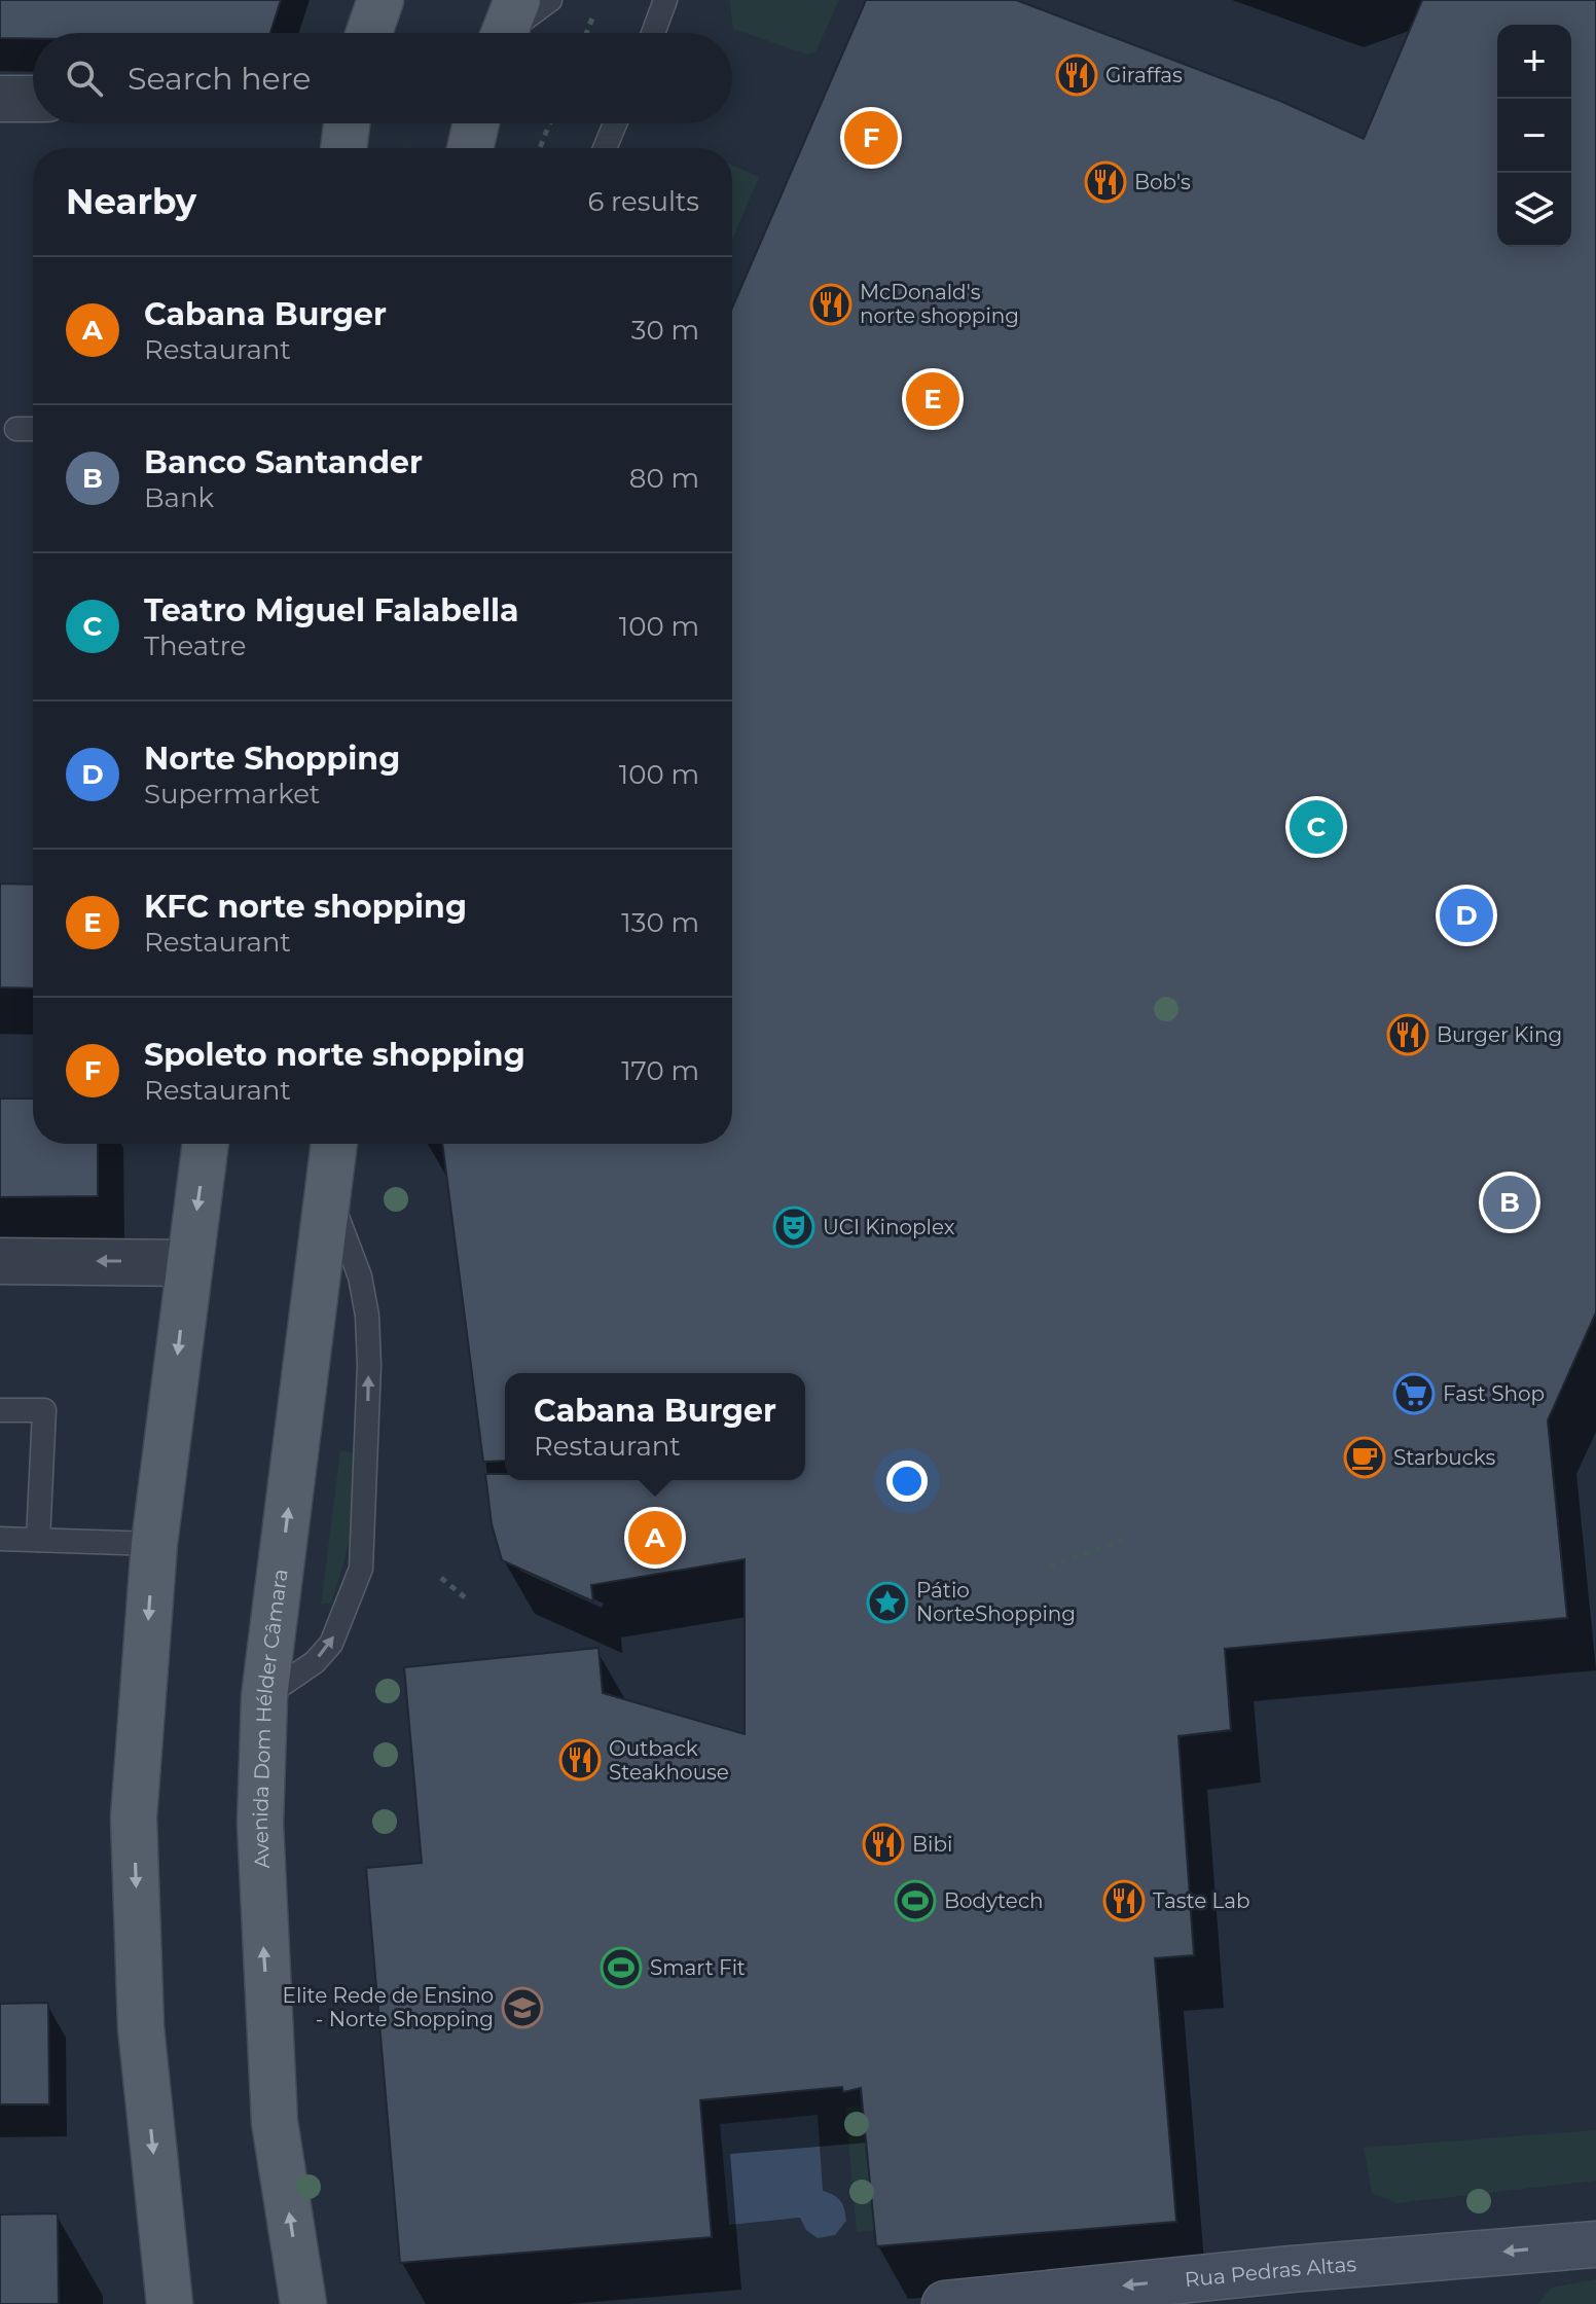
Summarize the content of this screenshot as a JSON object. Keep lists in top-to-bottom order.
{
  "streets": {
    "main road": ["Avenida Dom Hélder Câmara", "Rua Pedras Altas"]
  },
  "one_way": ["Rua Pedras Altas"],
  "places": {
    "restaurant": [
      "Giraffas",
      "Bob's",
      "McDonald's norte shopping",
      "Burger King",
      "Outback Steakhouse",
      "Bibi",
      "Taste Lab"
    ],
    "theatre": ["UCI Kinoplex"],
    "supermarket": ["Fast Shop"],
    "cafe": ["Starbucks"],
    "place": ["Pátio NorteShopping"],
    "sports": ["Bodytech", "Smart Fit"],
    "school or university": ["Elite Rede de Ensino - Norte Shopping"]
  },
  "page": {
    "map_buttons": ["+", "−"],
    "search": "Search here",
    "pins": [
      "F",
      "E",
      "C",
      "D",
      "B",
      "A"
    ],
    "heading": ["Nearby", "6 results"],
    "list": [
      {
        "mark": "A",
        "name": "Cabana Burger",
        "note": "Restaurant",
        "value": "30 m"
      },
      {
        "mark": "B",
        "name": "Banco Santander",
        "note": "Bank",
        "value": "80 m"
      },
      {
        "mark": "C",
        "name": "Teatro Miguel Falabella",
        "note": "Theatre",
        "value": "100 m"
      },
      {
        "mark": "D",
        "name": "Norte Shopping",
        "note": "Supermarket",
        "value": "100 m"
      },
      {
        "mark": "E",
        "name": "KFC norte shopping",
        "note": "Restaurant",
        "value": "130 m"
      },
      {
        "mark": "F",
        "name": "Spoleto norte shopping",
        "note": "Restaurant",
        "value": "170 m"
      }
    ],
    "popup": ["Cabana Burger", "Restaurant"]
  }
}
